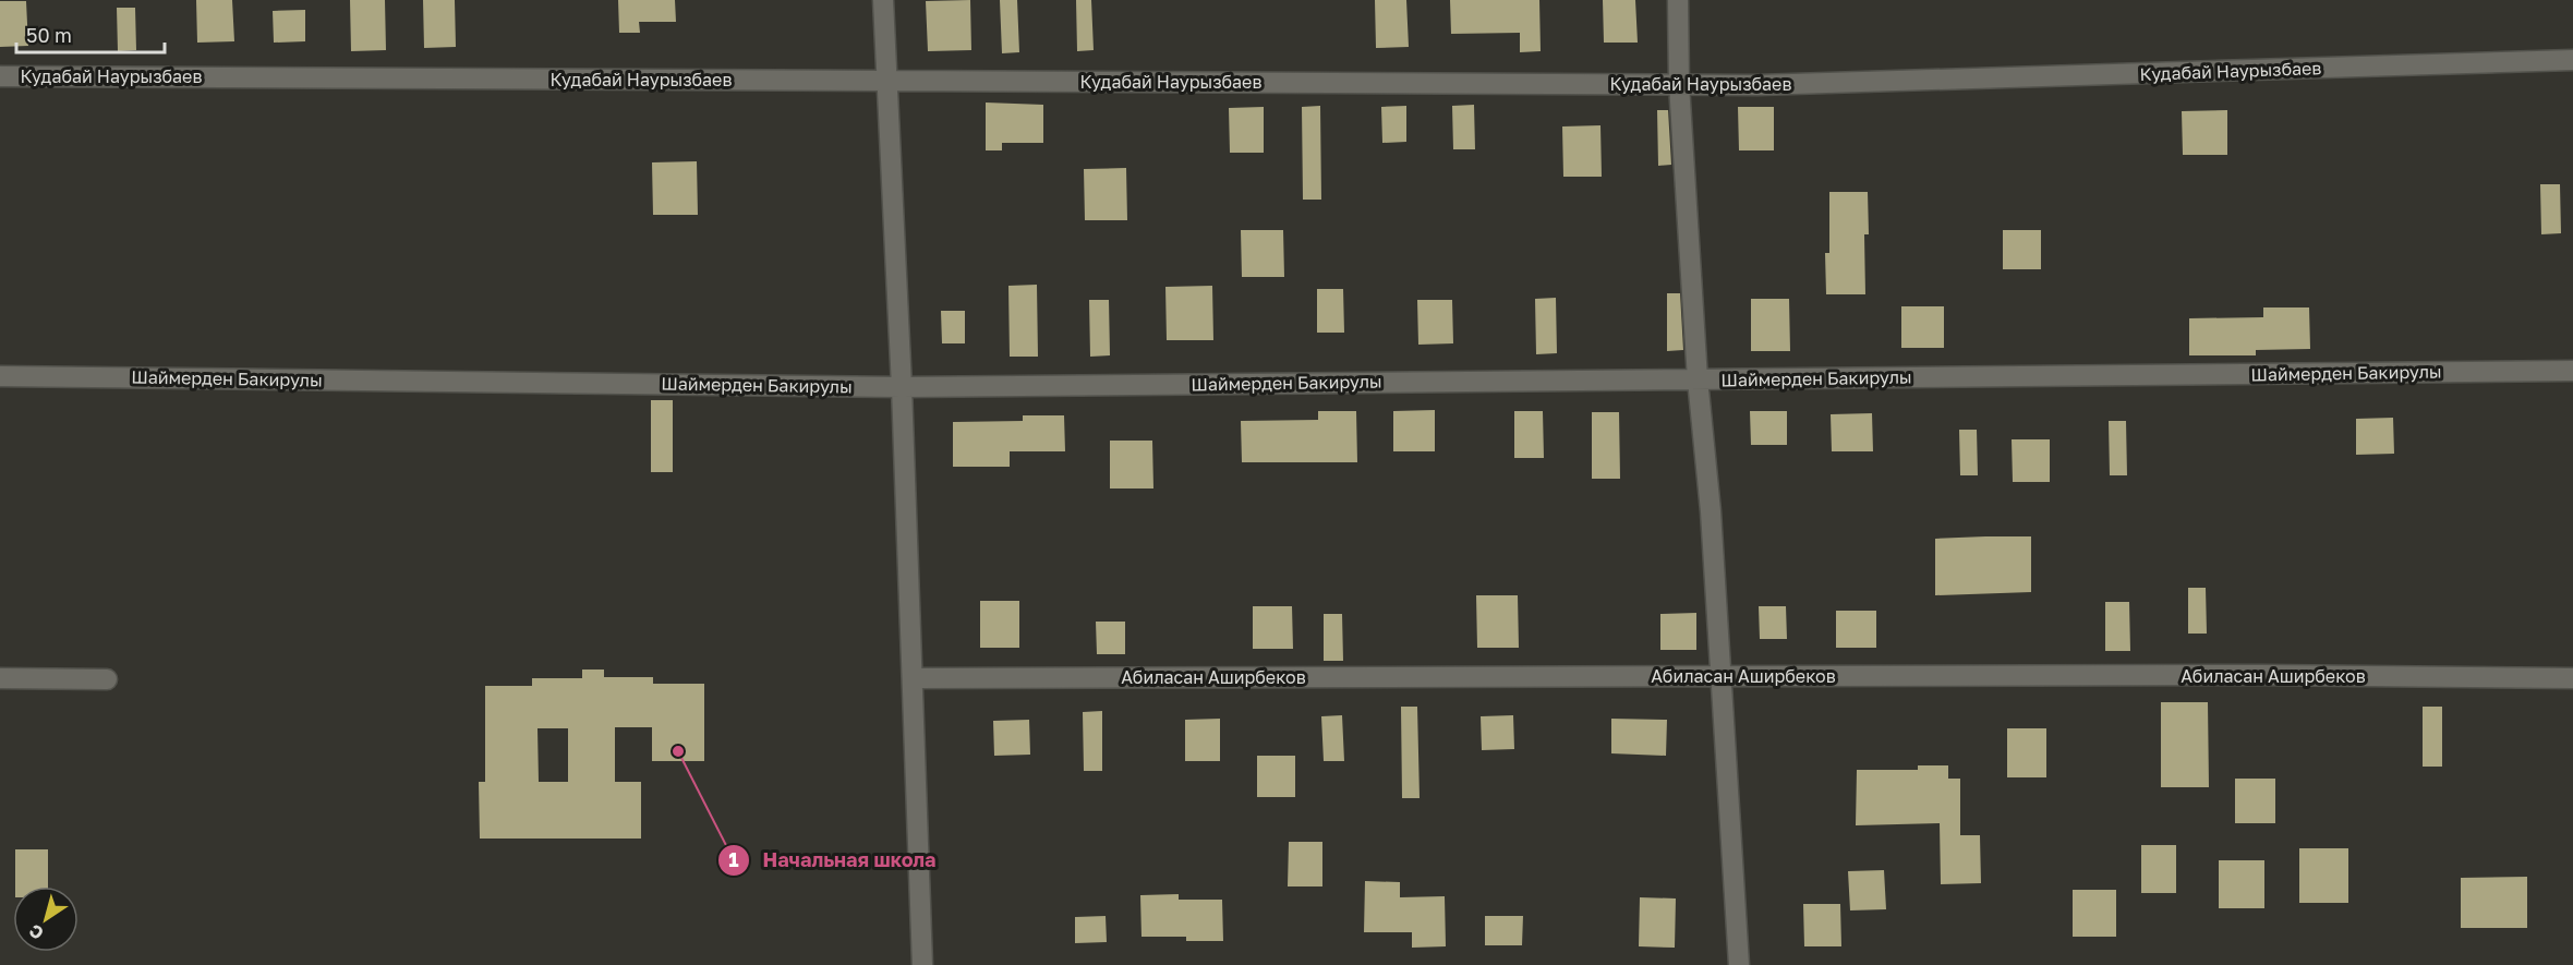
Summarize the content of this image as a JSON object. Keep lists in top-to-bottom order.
{
  "streets": {
    "street": ["Кудабай Наурызбаев", "Шаймерден Бакирулы", "Абиласан Аширбеков"]
  },
  "places": ["Начальная школа"],
  "scale_bar": "50 m",
  "north": "bottom left"
}
